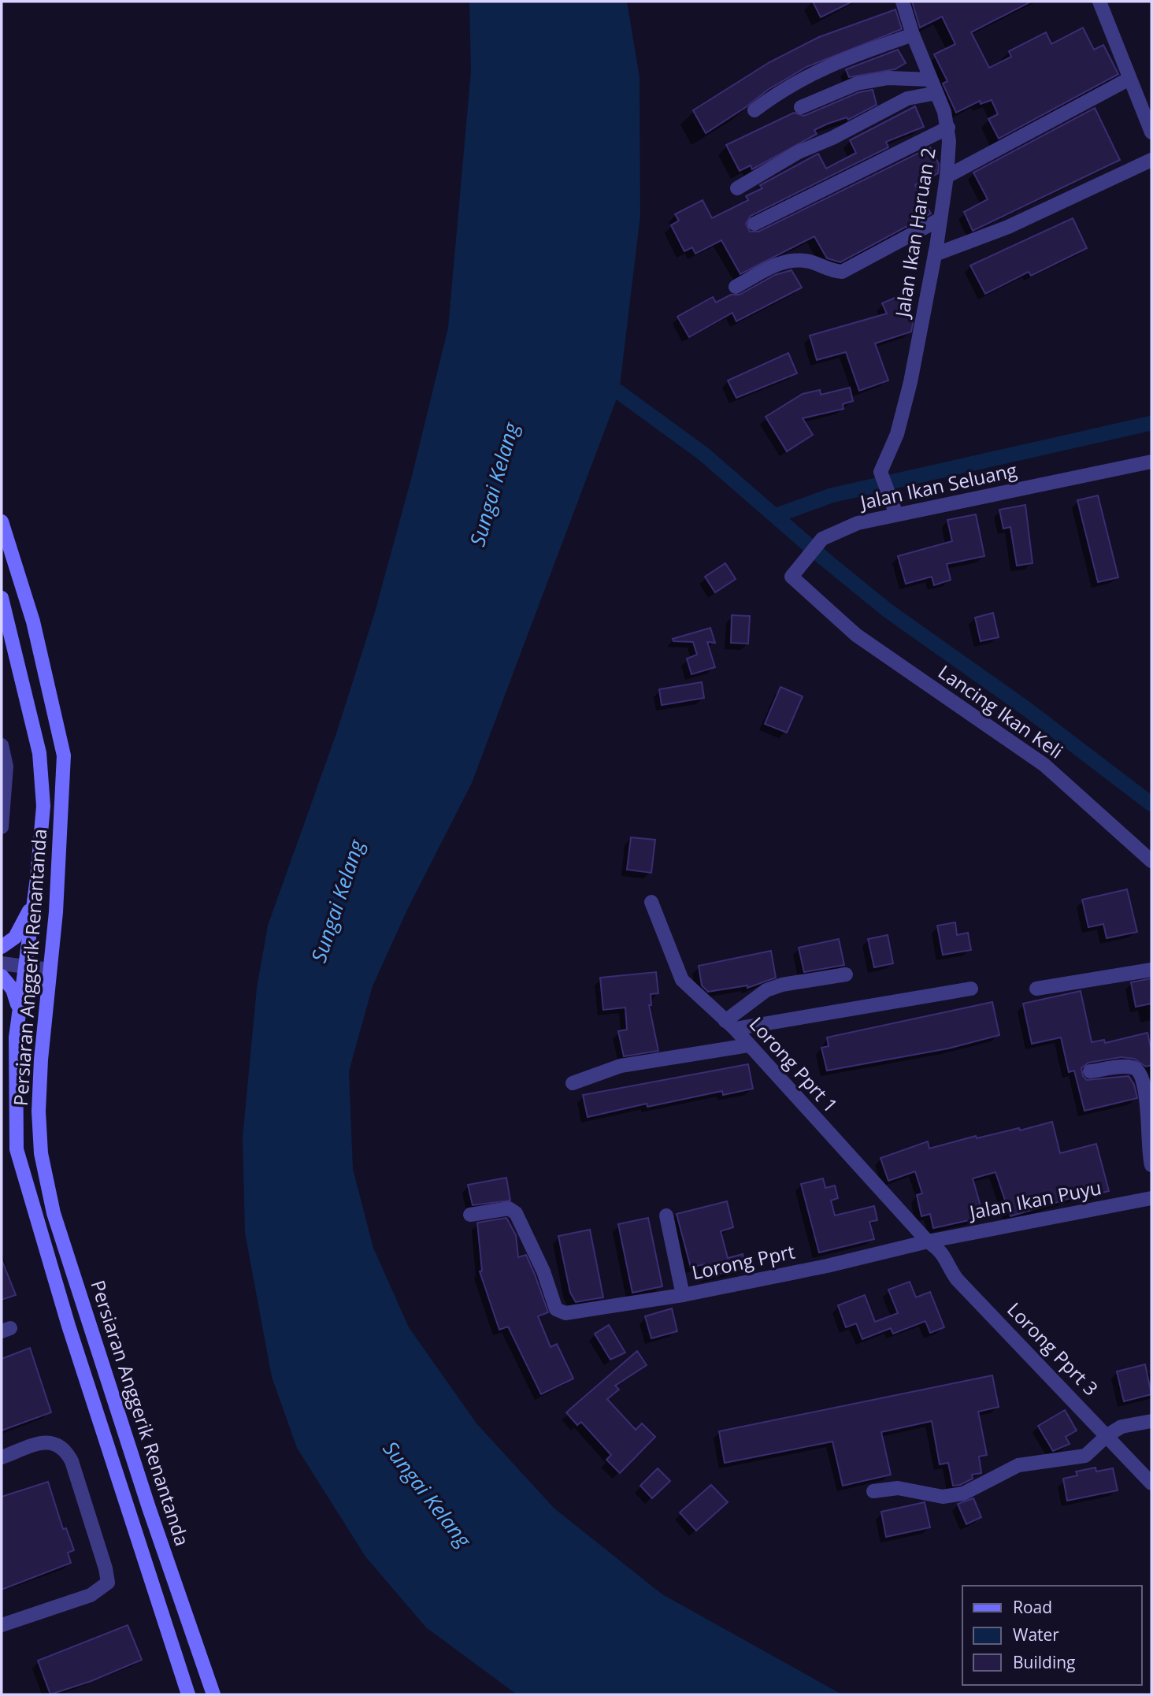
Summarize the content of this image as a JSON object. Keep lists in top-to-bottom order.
{
  "streets": {
    "main road": ["Persiaran Anggerik Renantanda"],
    "street": [
      "Jalan Ikan Haruan 2",
      "Jalan Ikan Seluang",
      "Lancing Ikan Keli",
      "Lorong Pprt 1",
      "Jalan Ikan Puyu",
      "Lorong Pprt",
      "Lorong Pprt 3"
    ]
  },
  "crossings": [
    ["Jalan Ikan Haruan 2", "Jalan Ikan Seluang"],
    ["Jalan Ikan Seluang", "Lancing Ikan Keli"],
    ["Lorong Pprt 1", "Jalan Ikan Puyu"],
    ["Lorong Pprt 1", "Lorong Pprt"],
    ["Lorong Pprt 1", "Lorong Pprt 3"],
    ["Jalan Ikan Puyu", "Lorong Pprt"],
    ["Jalan Ikan Puyu", "Lorong Pprt 3"],
    ["Lorong Pprt", "Lorong Pprt 3"]
  ],
  "water": ["Sungai Kelang"],
  "legend": ["Road", "Water", "Building"]
}
